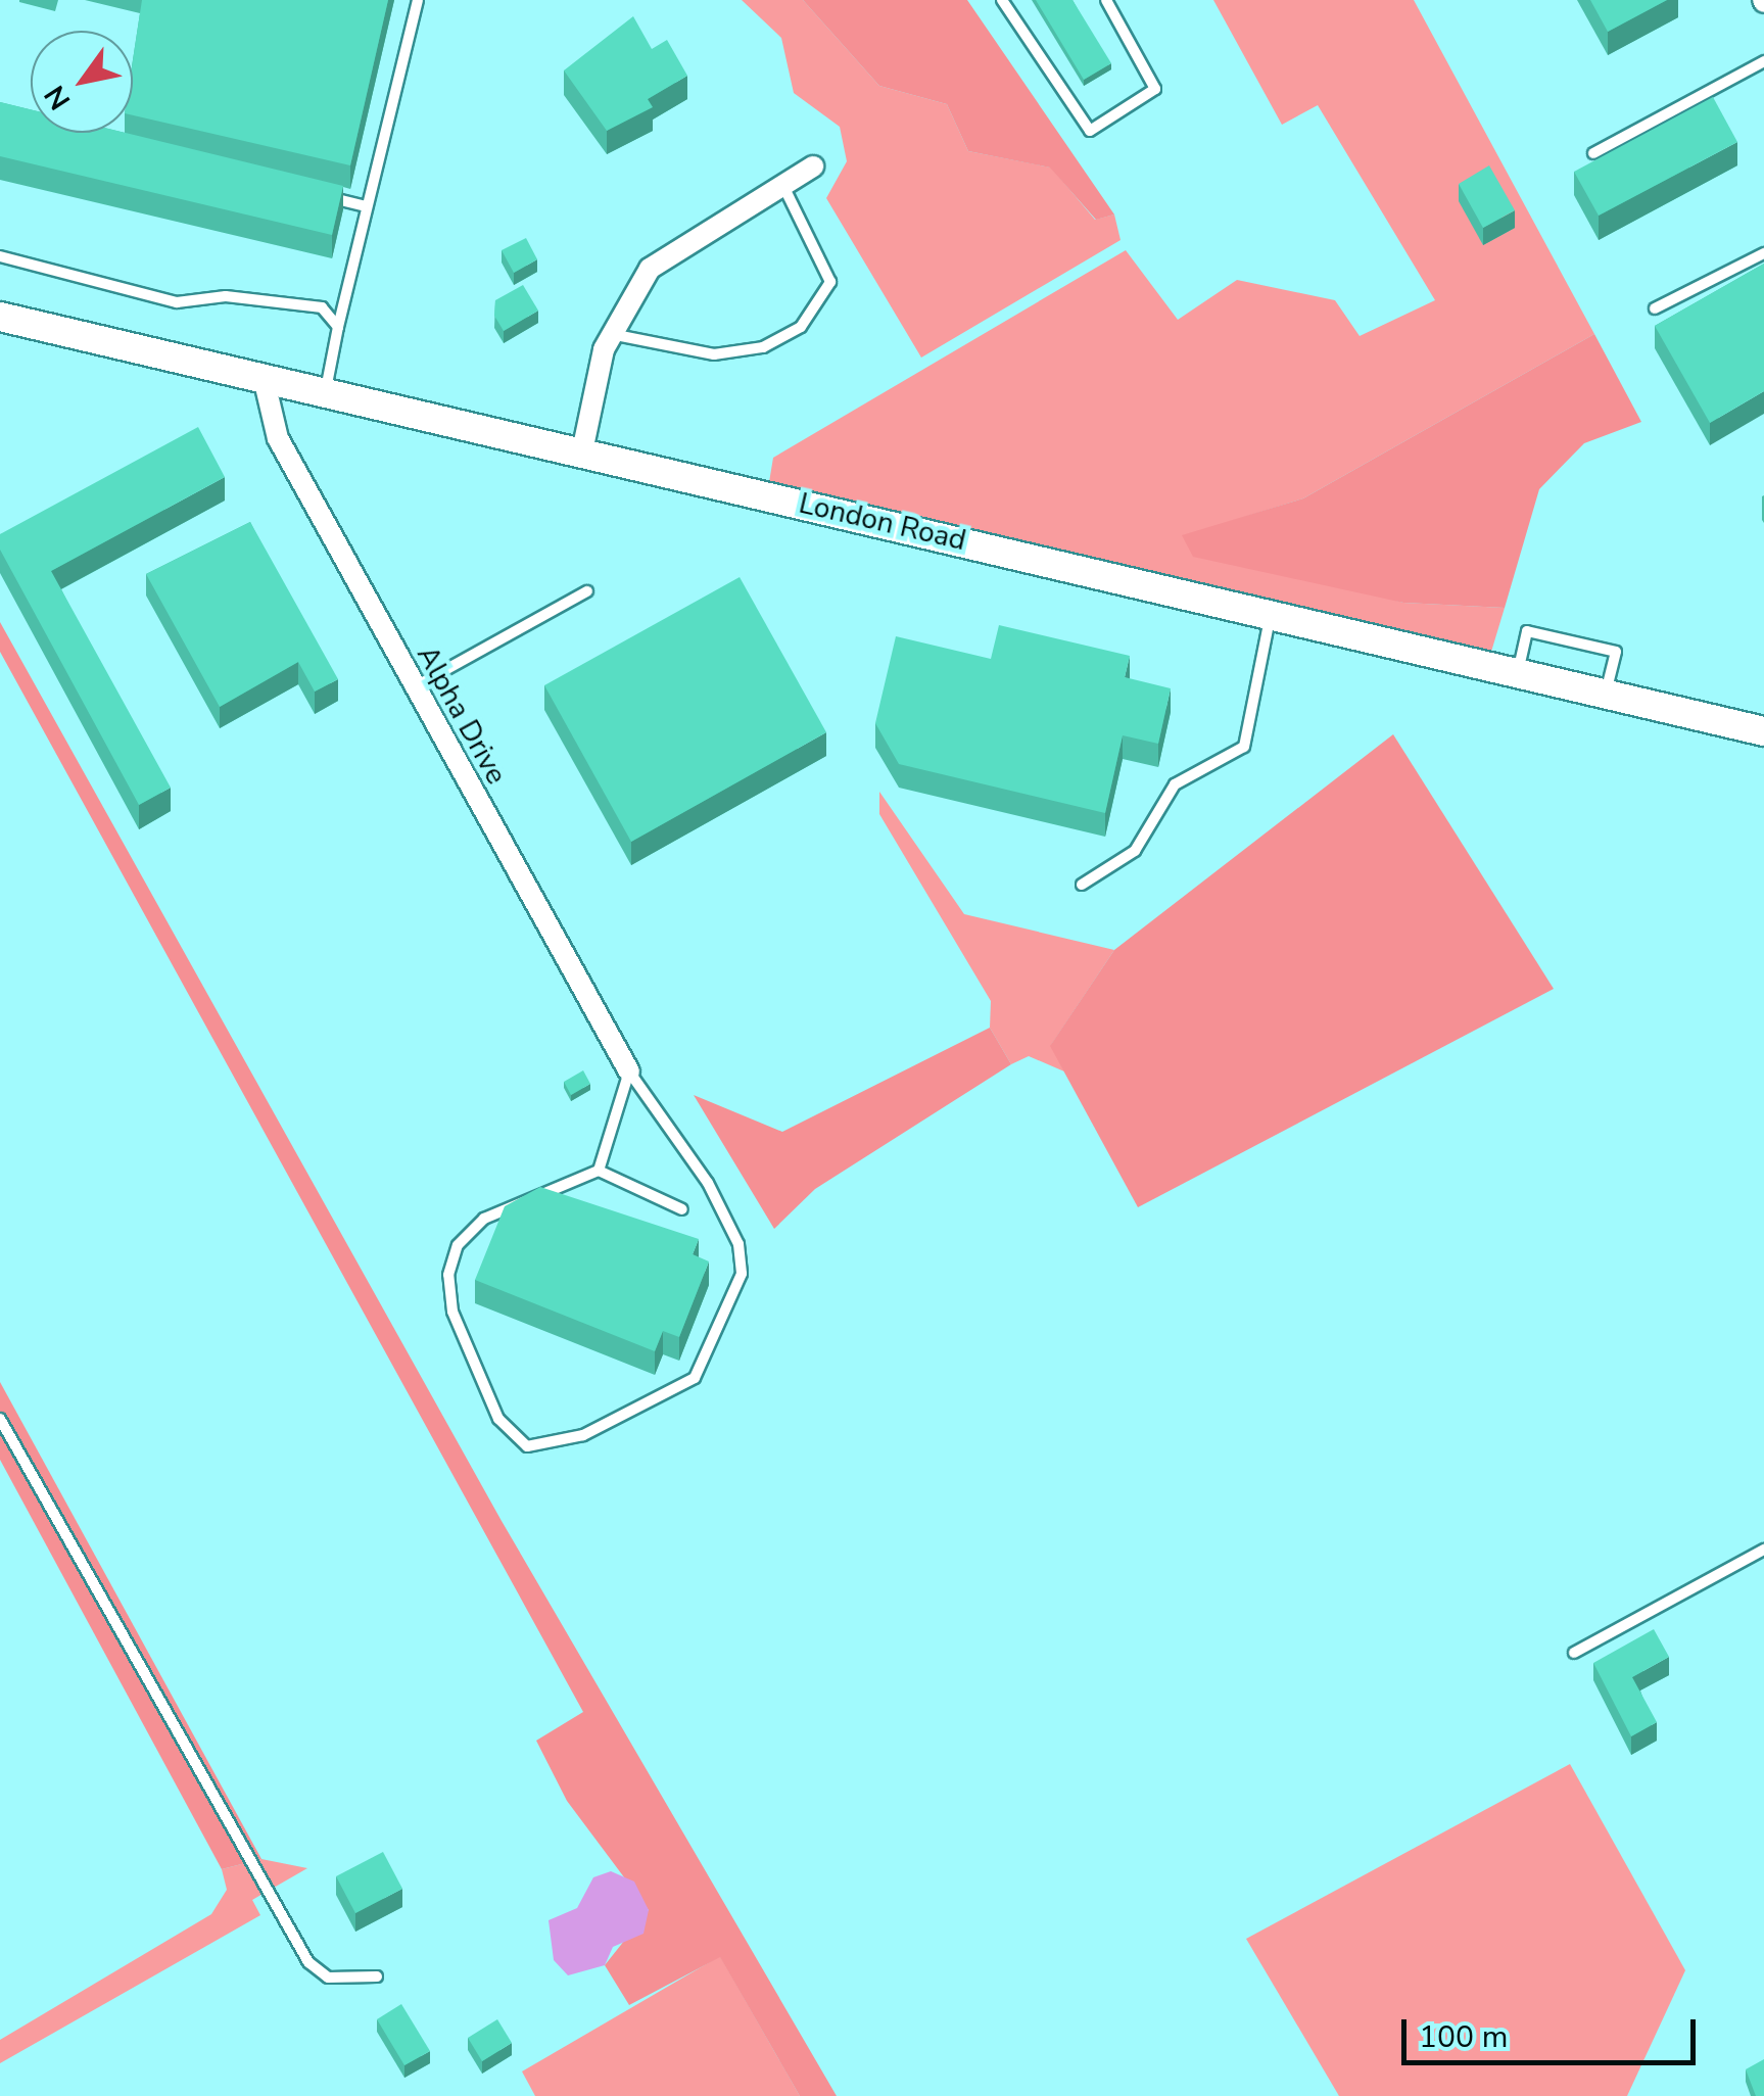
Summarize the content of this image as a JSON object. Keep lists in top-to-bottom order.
{
  "streets": {
    "street": ["London Road", "Alpha Drive"]
  },
  "crossings": [
    ["London Road", "Alpha Drive"]
  ],
  "scale_bar": "100 m",
  "north": "bottom left"
}
